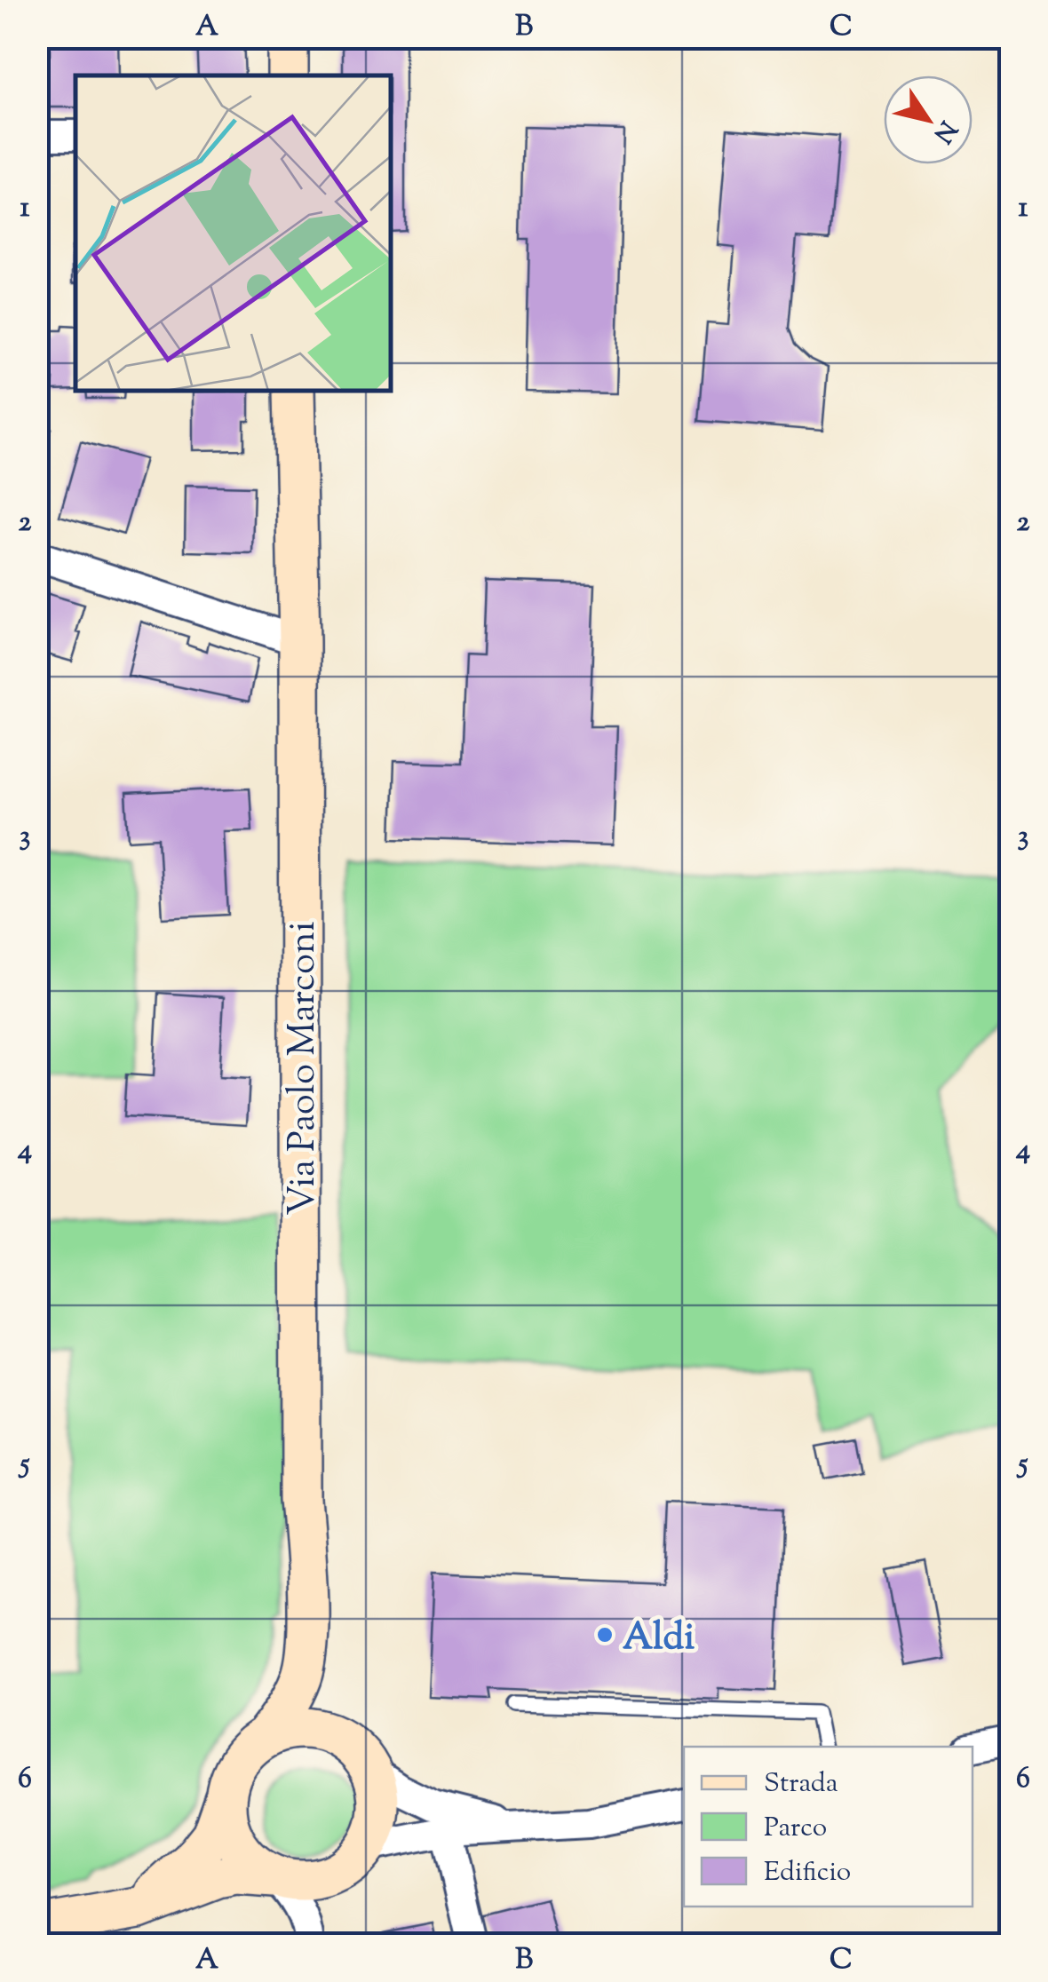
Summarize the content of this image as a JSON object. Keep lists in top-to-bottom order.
{
  "streets": {
    "street": ["Via Paolo Marconi"]
  },
  "places": ["Aldi"],
  "legend": ["Strada", "Parco", "Edificio"],
  "north": "bottom right",
  "grid": {
    "columns": ["A", "B", "C"],
    "rows": [
      "1",
      "2",
      "3",
      "4",
      "5",
      "6"
    ]
  }
}
